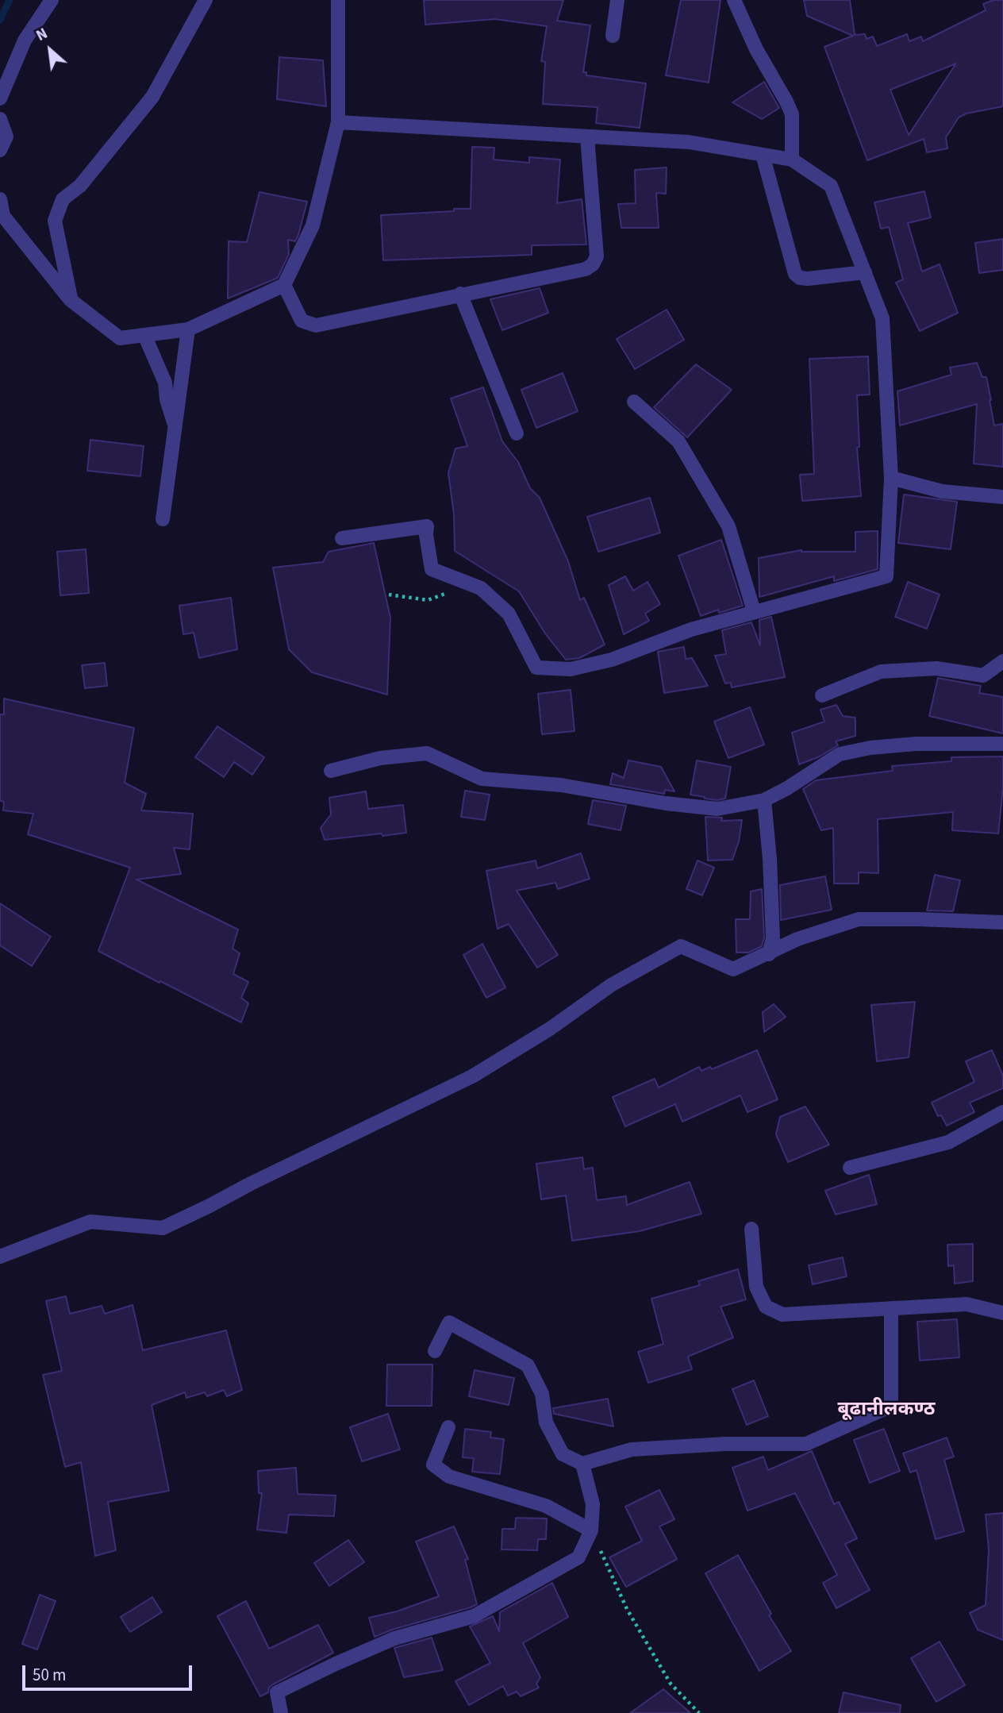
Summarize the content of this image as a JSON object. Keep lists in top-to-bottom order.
{
  "districts": ["बूढानीलकण्ठ"],
  "scale_bar": "50 m",
  "north": "top left"
}
